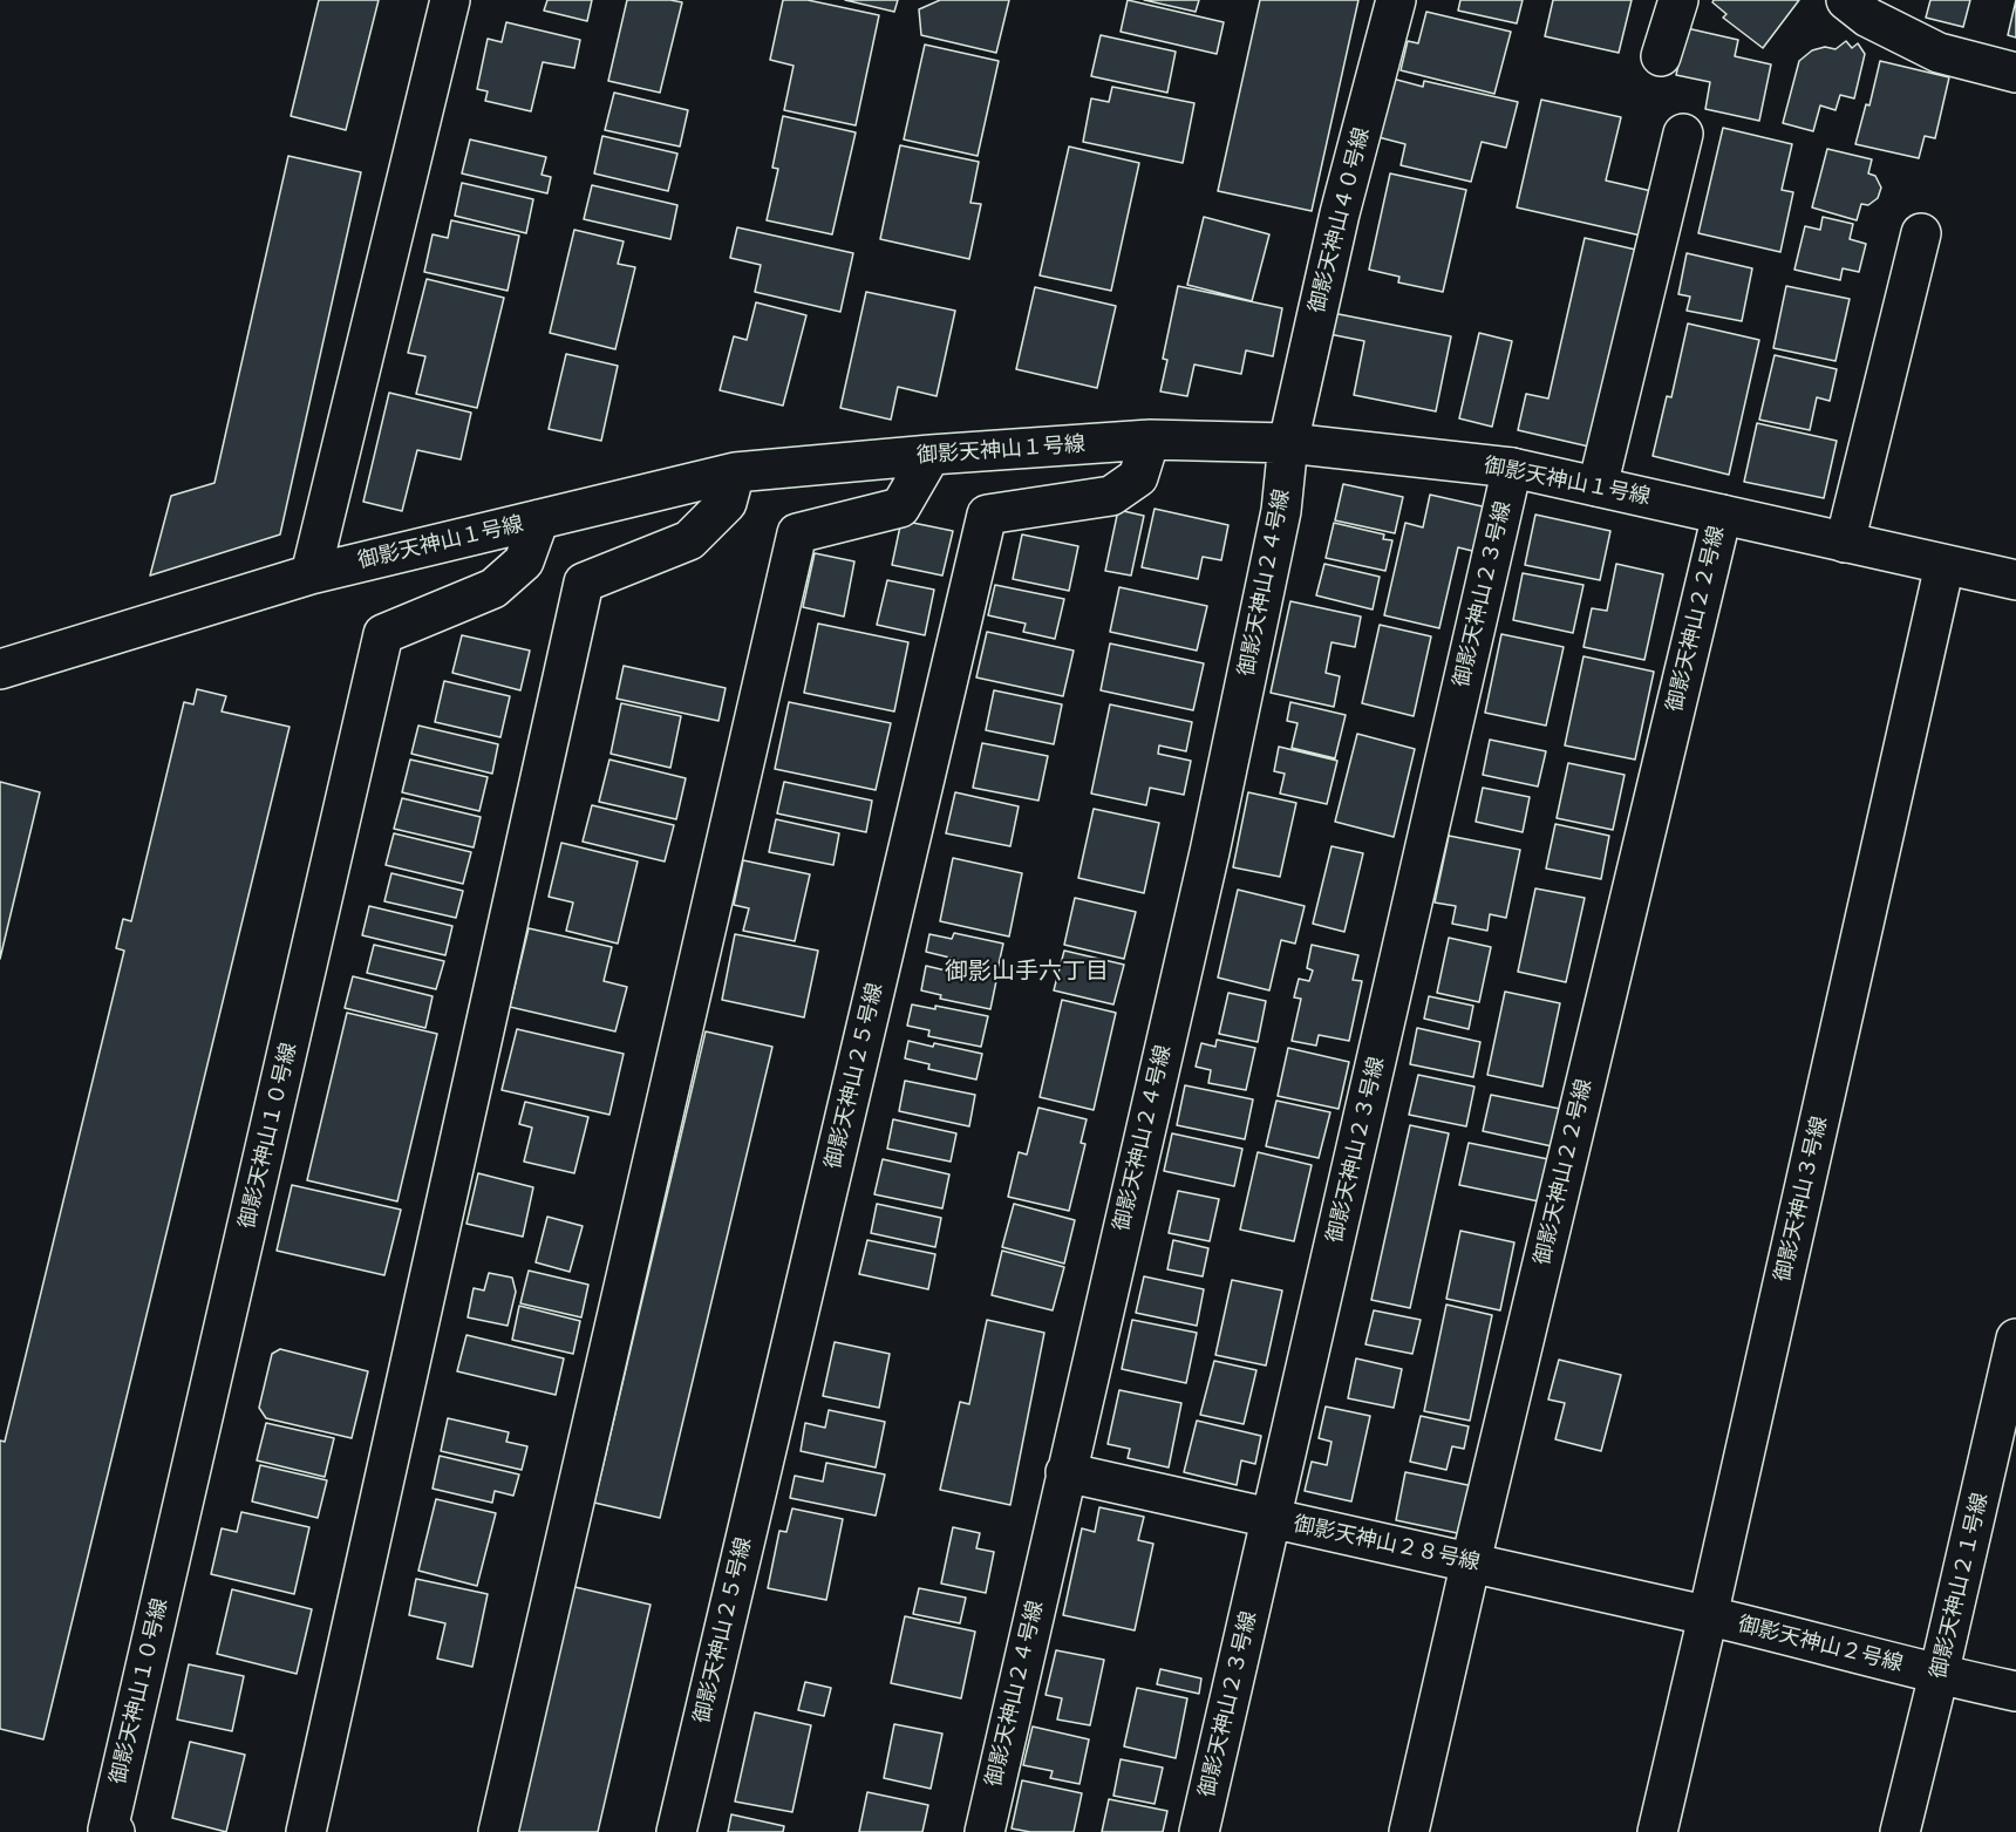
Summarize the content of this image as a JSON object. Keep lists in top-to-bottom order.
{
  "streets": {
    "street": [
      "御影天神山４０号線",
      "御影天神山１号線",
      "御影天神山２４号線",
      "御影天神山２３号線",
      "御影天神山２２号線",
      "御影天神山２５号線",
      "御影天神山１０号線",
      "御影天神山３号線",
      "御影天神山２８号線",
      "御影天神山２１号線",
      "御影天神山２号線"
    ]
  },
  "crossings": [
    ["御影天神山４０号線", "御影天神山１号線"],
    ["御影天神山４０号線", "御影天神山２４号線"],
    ["御影天神山１号線", "御影天神山２４号線"],
    ["御影天神山１号線", "御影天神山２３号線"],
    ["御影天神山１号線", "御影天神山２２号線"],
    ["御影天神山１号線", "御影天神山２５号線"],
    ["御影天神山１号線", "御影天神山１０号線"],
    ["御影天神山１号線", "御影天神山３号線"],
    ["御影天神山２４号線", "御影天神山２８号線"],
    ["御影天神山２３号線", "御影天神山２８号線"],
    ["御影天神山２２号線", "御影天神山２８号線"],
    ["御影天神山３号線", "御影天神山２８号線"],
    ["御影天神山３号線", "御影天神山２号線"],
    ["御影天神山２８号線", "御影天神山２号線"],
    ["御影天神山２１号線", "御影天神山２号線"]
  ],
  "districts": ["御影山手六丁目"]
}
